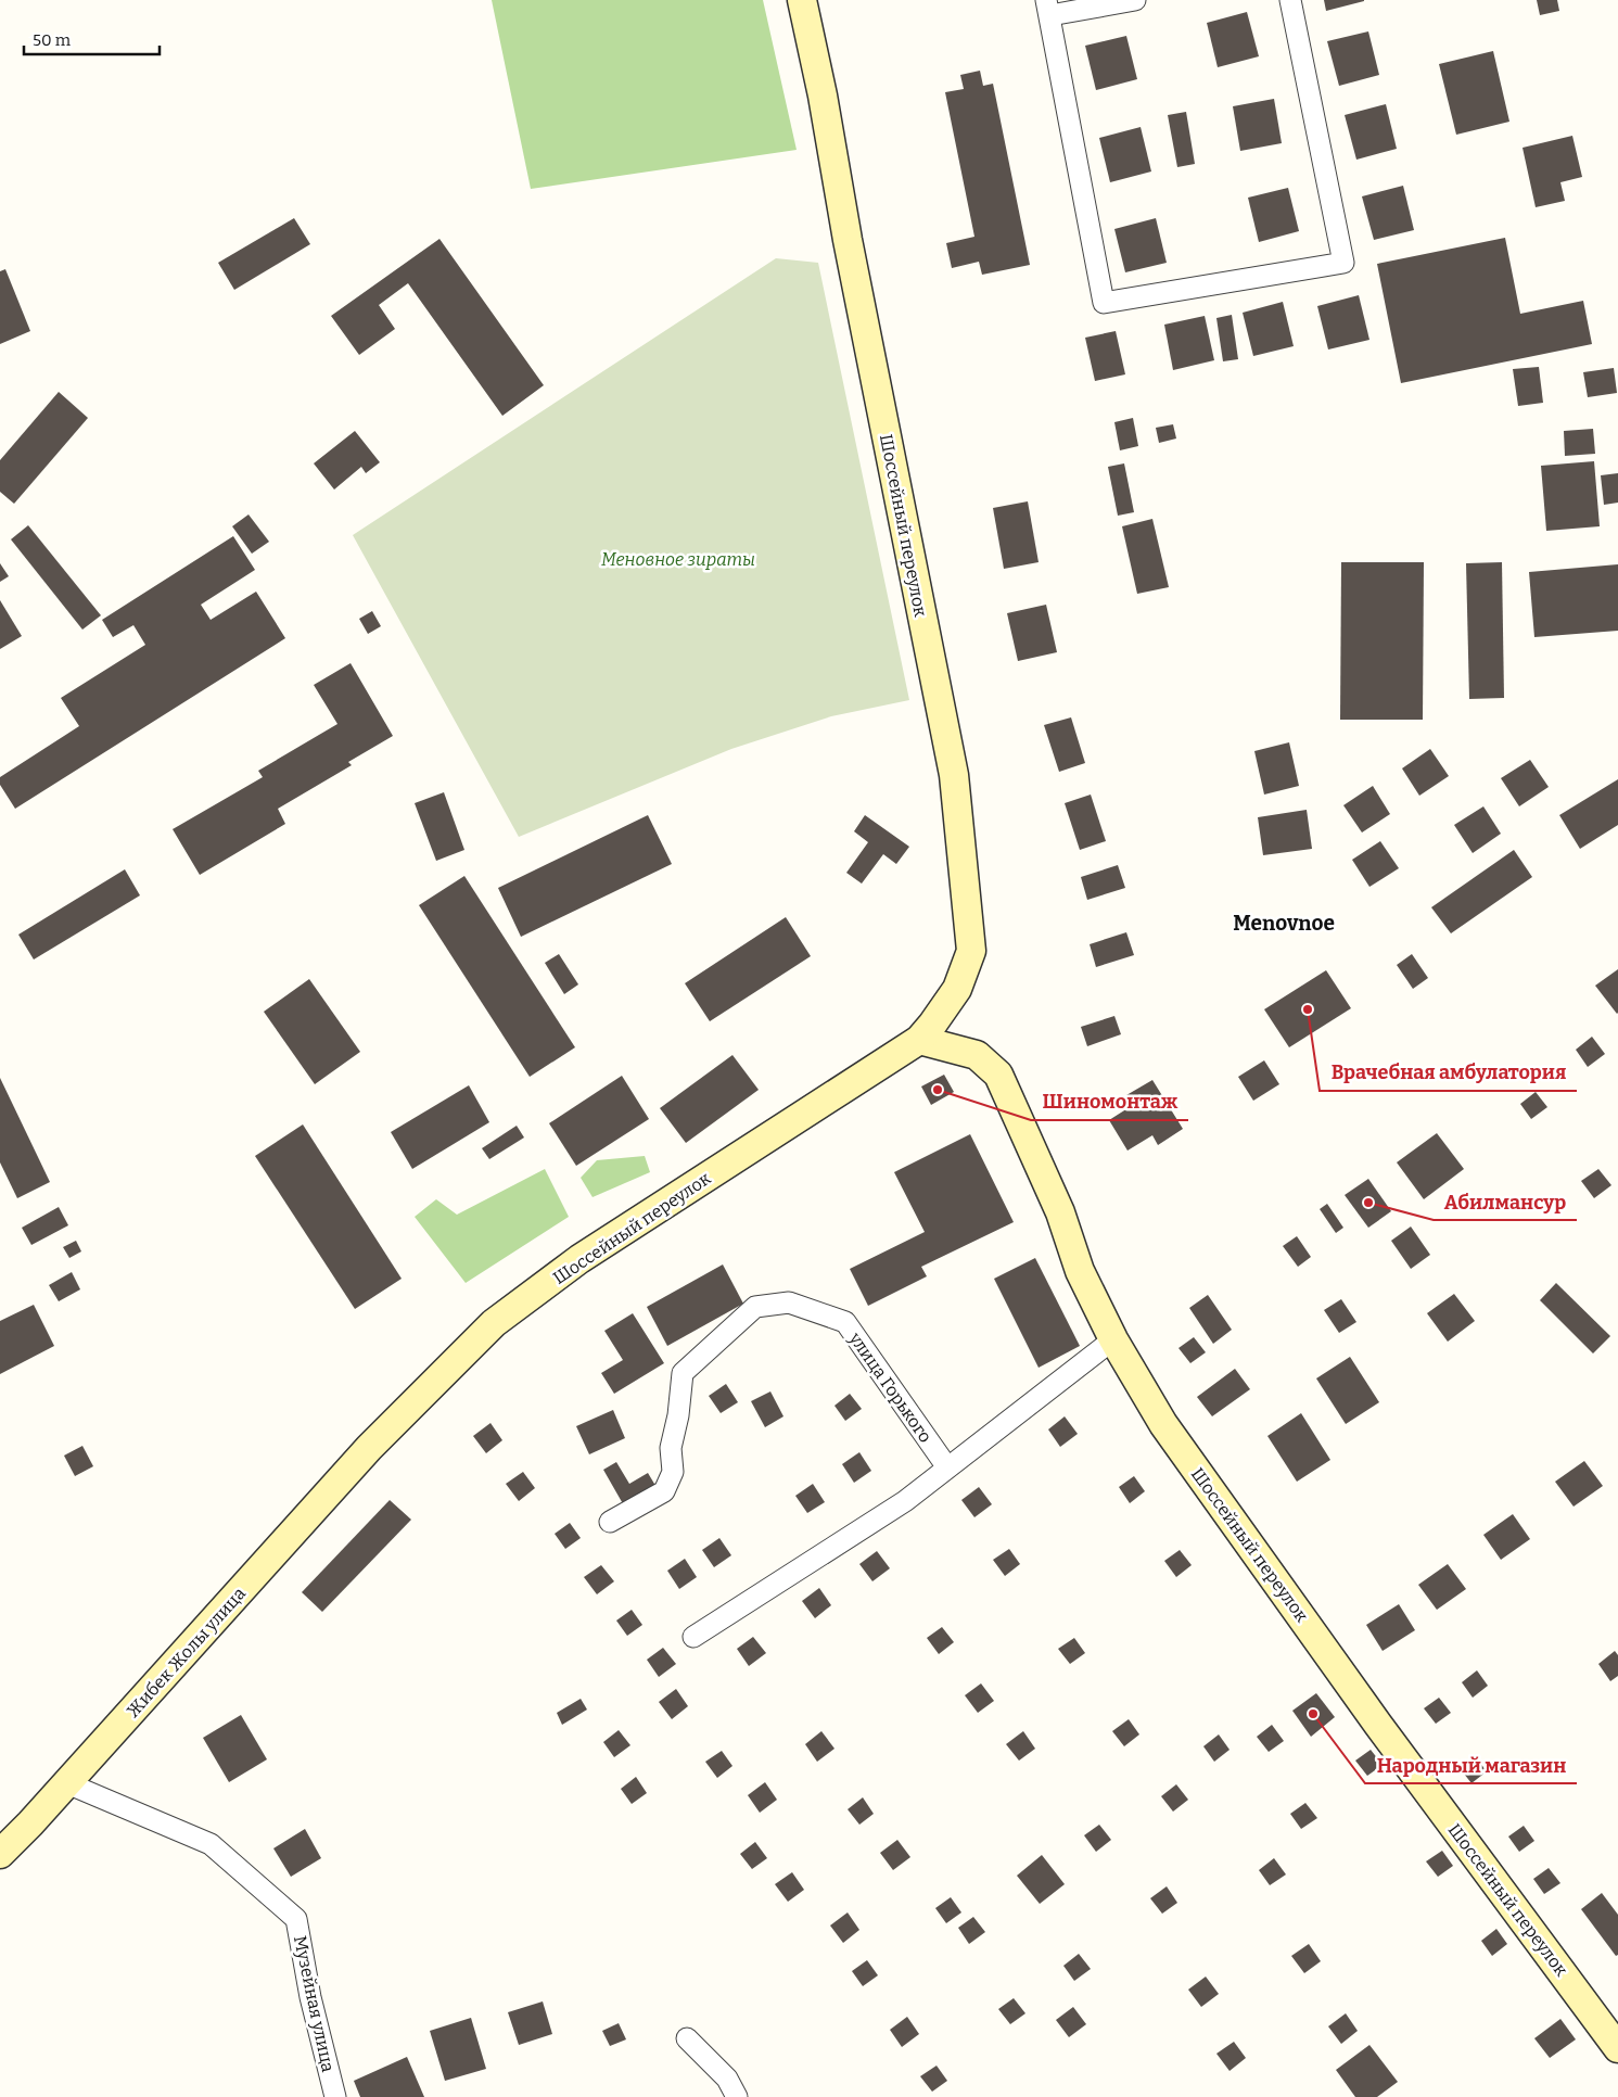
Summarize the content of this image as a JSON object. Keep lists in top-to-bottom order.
{
  "streets": {
    "main road": ["Шоссейный переулок", "Жибек Жолы улица"],
    "street": ["улица Горького", "Музейная улица"]
  },
  "crossings": [
    ["Шоссейный переулок", "Жибек Жолы улица"],
    ["Жибек Жолы улица", "Музейная улица"]
  ],
  "districts": ["Menovnoe"],
  "parks": ["Меновное зираты"],
  "places": [
    "Врачебная амбулатория",
    "Шиномонтаж",
    "Абилмансур",
    "Народный магазин"
  ],
  "scale_bar": "50 m"
}
